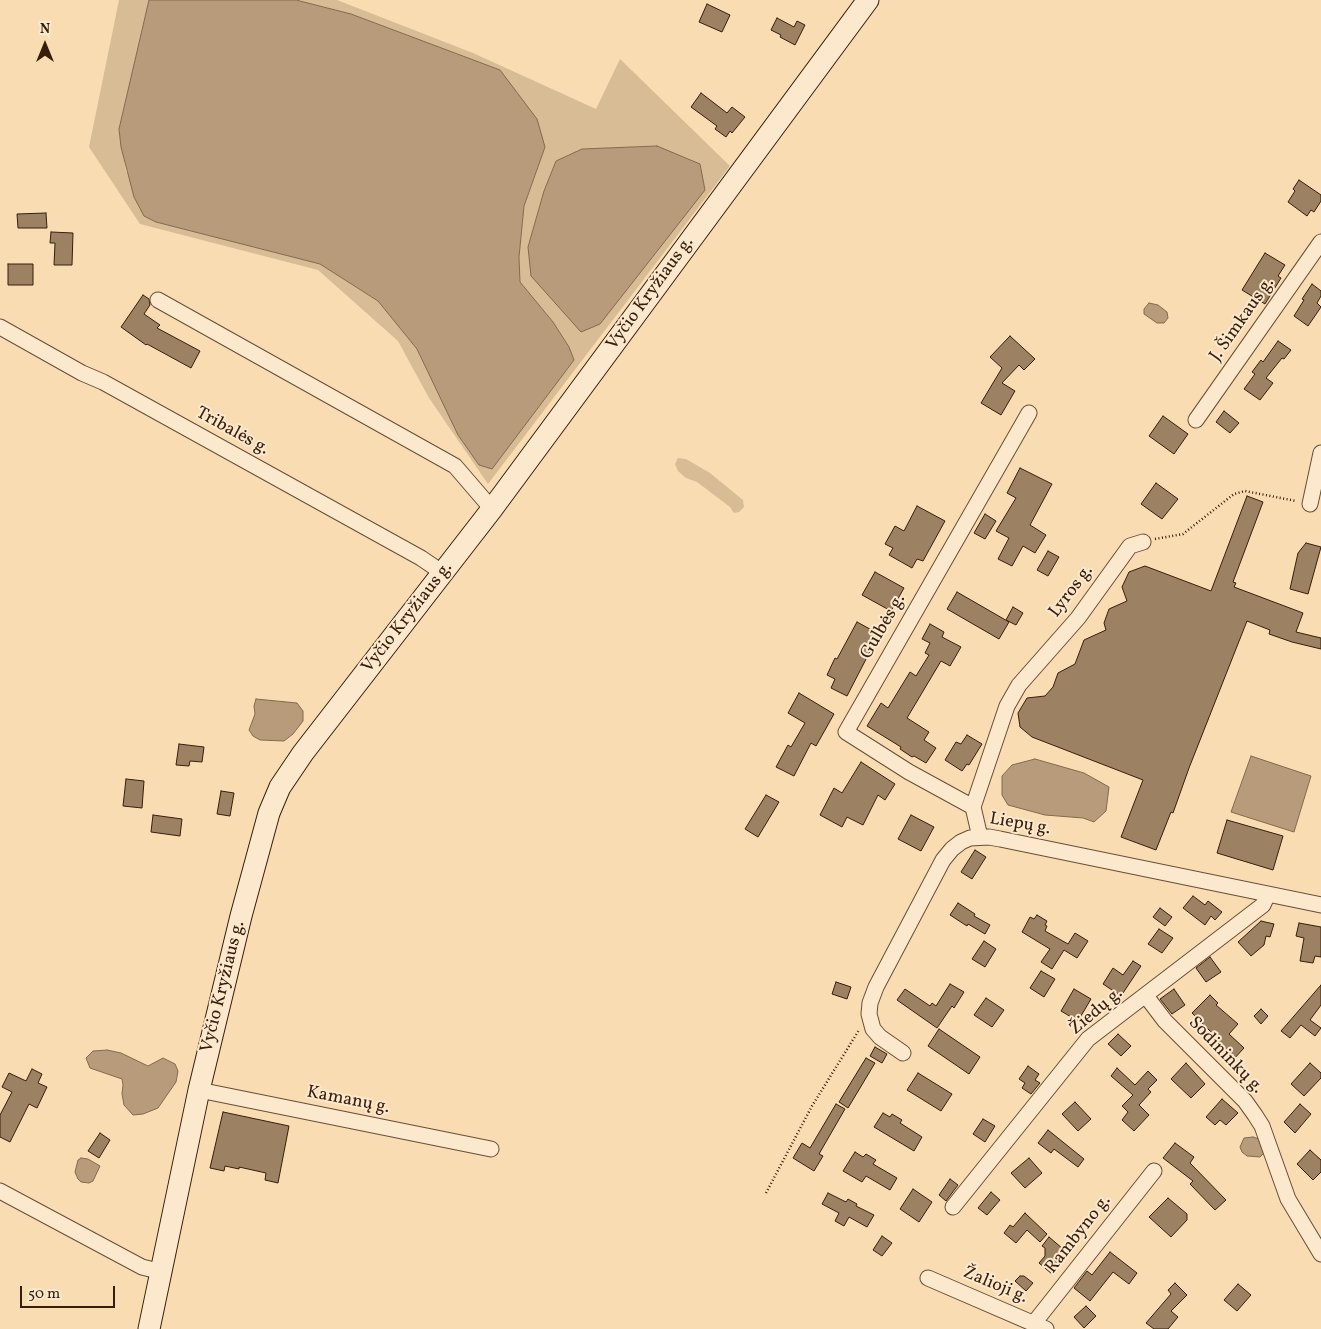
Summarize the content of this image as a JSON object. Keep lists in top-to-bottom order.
{
  "streets": {
    "street": [
      "Vyčio Kryžiaus g.",
      "J. Šimkaus g.",
      "Tribalės g.",
      "Lyros g.",
      "Gulbės g.",
      "Liepų g.",
      "Žiedų g.",
      "Sodininkų g.",
      "Kamanų g.",
      "Rambyno g.",
      "Žalioji g."
    ]
  },
  "crossings": [
    ["Vyčio Kryžiaus g.", "Tribalės g."],
    ["Vyčio Kryžiaus g.", "Kamanų g."],
    ["Lyros g.", "Gulbės g."],
    ["Liepų g.", "Žiedų g."],
    ["Žiedų g.", "Sodininkų g."],
    ["Rambyno g.", "Žalioji g."]
  ],
  "scale_bar": "50 m",
  "north": "top"
}
